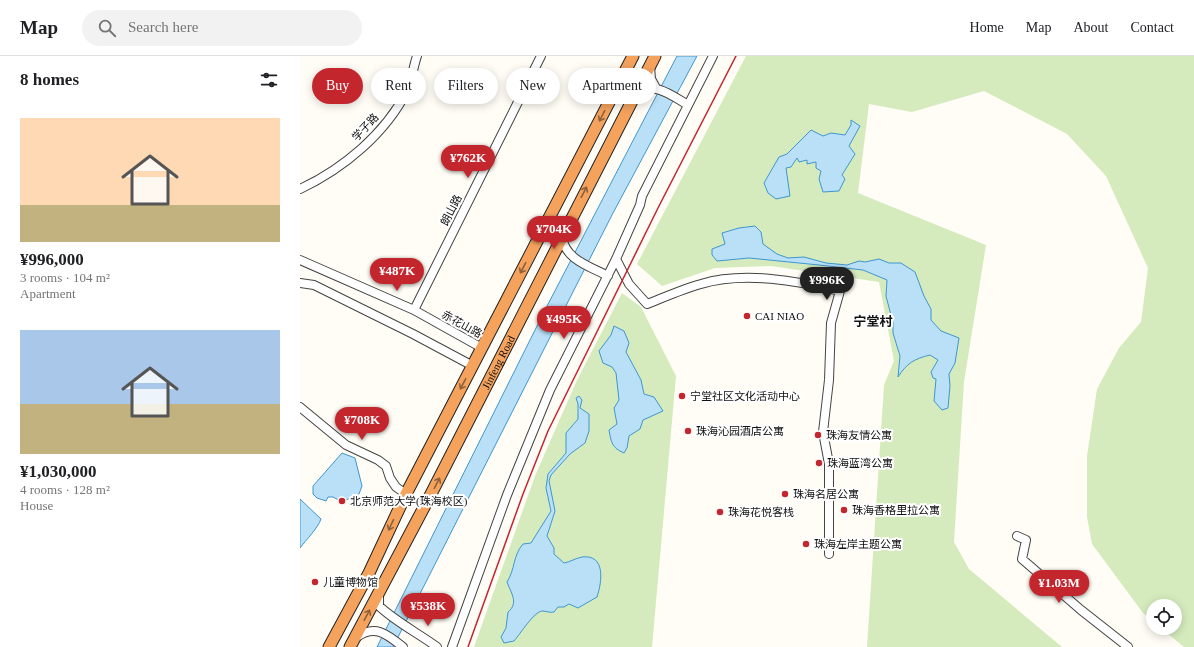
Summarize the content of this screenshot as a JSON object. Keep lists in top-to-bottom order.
{
  "streets": {
    "highway": ["Jinfeng Road"],
    "street": ["学子路", "朗山路", "赤花山路"]
  },
  "crossings": [
    ["朗山路", "赤花山路"],
    ["赤花山路", "Jinfeng Road"]
  ],
  "districts": ["宁堂村"],
  "places": [
    "CAI NIAO",
    "宁堂社区文化活动中心",
    "珠海沁园酒店公寓",
    "珠海友情公寓",
    "珠海蓝湾公寓",
    "珠海名居公寓",
    "北京师范大学(珠海校区)",
    "珠海香格里拉公寓",
    "珠海花悦客栈",
    "珠海左岸主题公寓",
    "儿童博物馆"
  ],
  "page": {
    "header": "Map",
    "search": "Search here",
    "nav": [
      "Home",
      "Map",
      "About",
      "Contact"
    ],
    "heading": "8 homes",
    "chip": [
      "Buy",
      "Rent",
      "Filters",
      "New",
      "Apartment"
    ],
    "list": [
      {
        "name": "¥996,000",
        "note": "3 rooms · 104 m² · Apartment"
      },
      {
        "name": "¥1,030,000",
        "note": "4 rooms · 128 m² · House"
      }
    ],
    "price": [
      "¥762K",
      "¥704K",
      "¥487K",
      "¥996K",
      "¥495K",
      "¥708K",
      "¥1.03M",
      "¥538K"
    ]
  }
}
